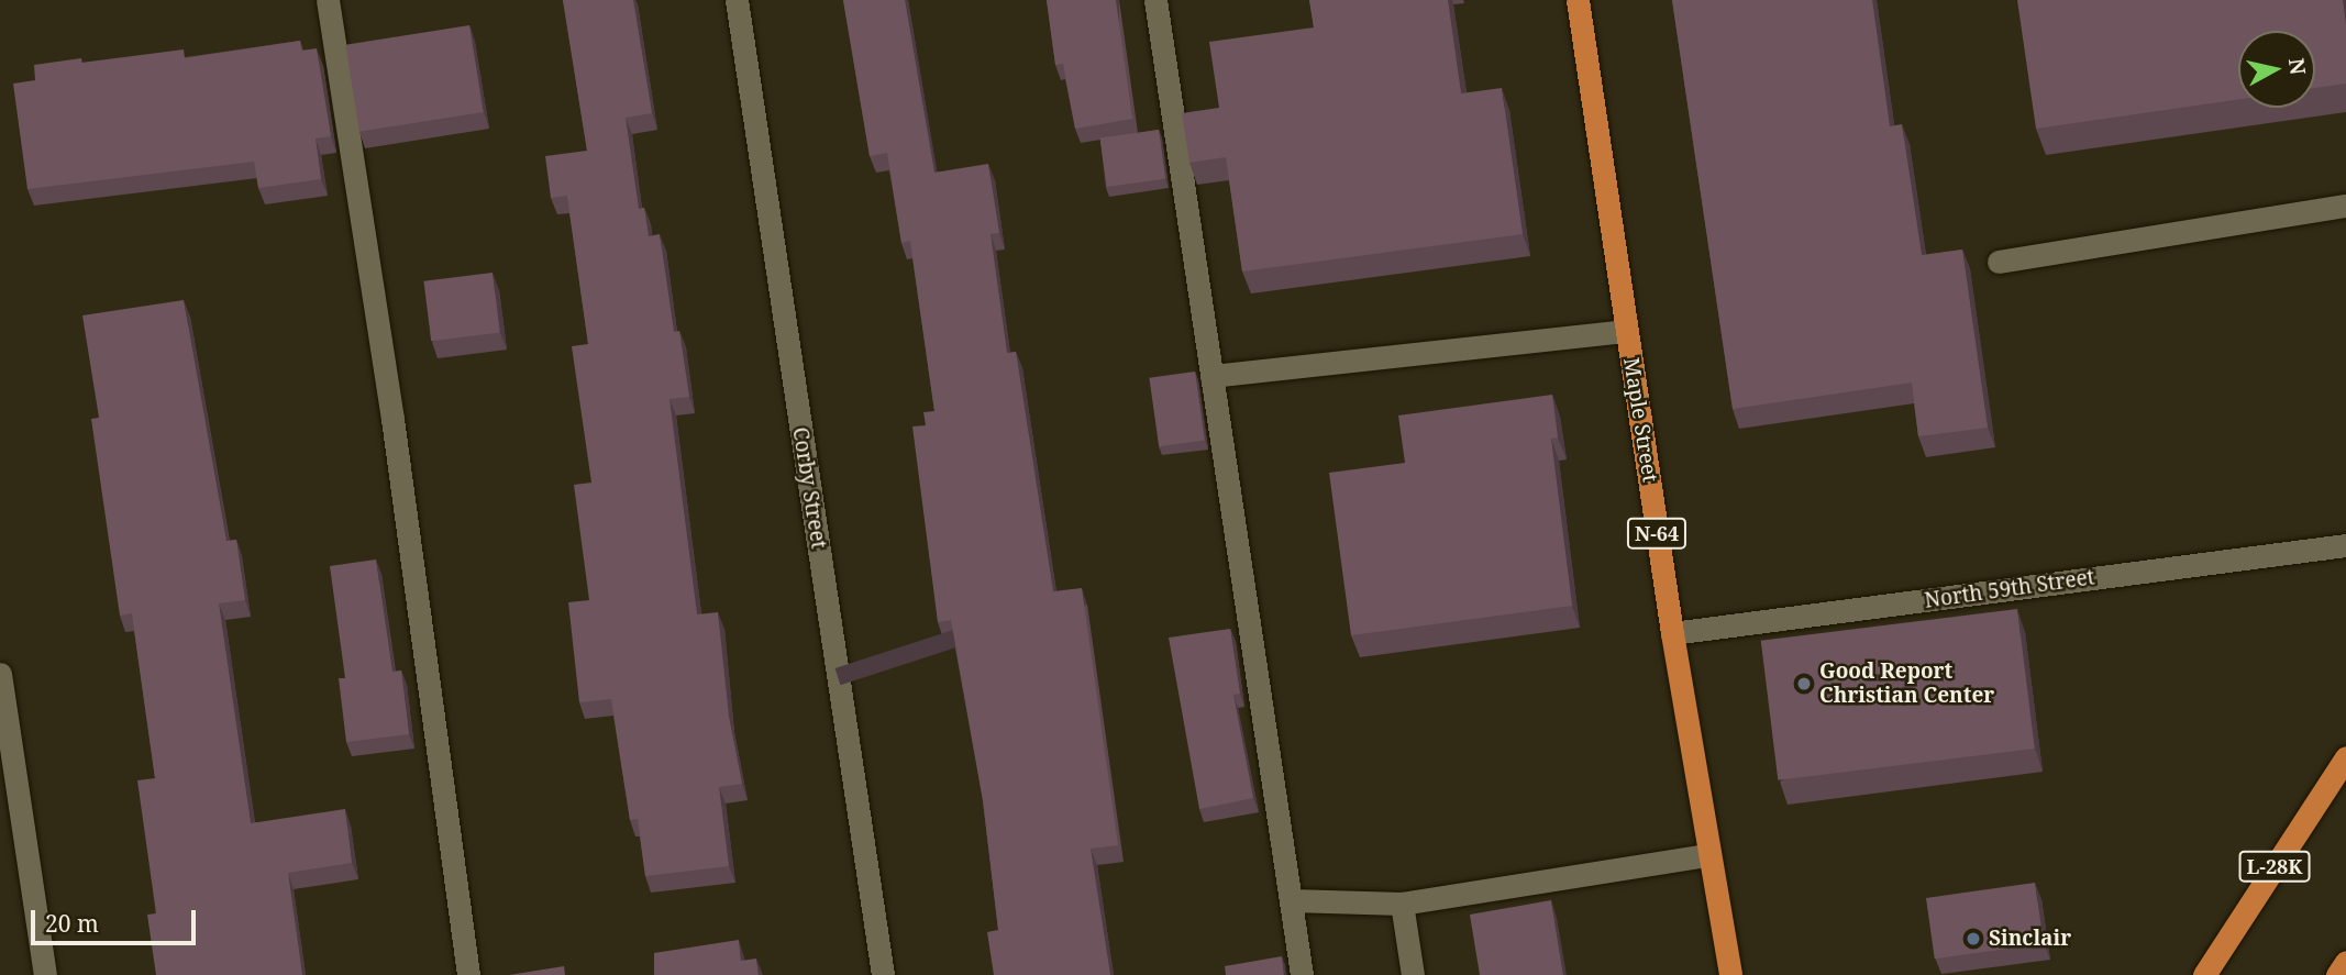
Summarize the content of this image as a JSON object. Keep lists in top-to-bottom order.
{
  "streets": {
    "main road": ["Maple Street", "N-64", "L-28K"],
    "street": ["Corby Street", "North 59th Street"]
  },
  "crossings": [
    ["Maple Street", "North 59th Street"]
  ],
  "places": ["Good Report Christian Center", "Sinclair"],
  "scale_bar": "20 m",
  "north": "right"
}
